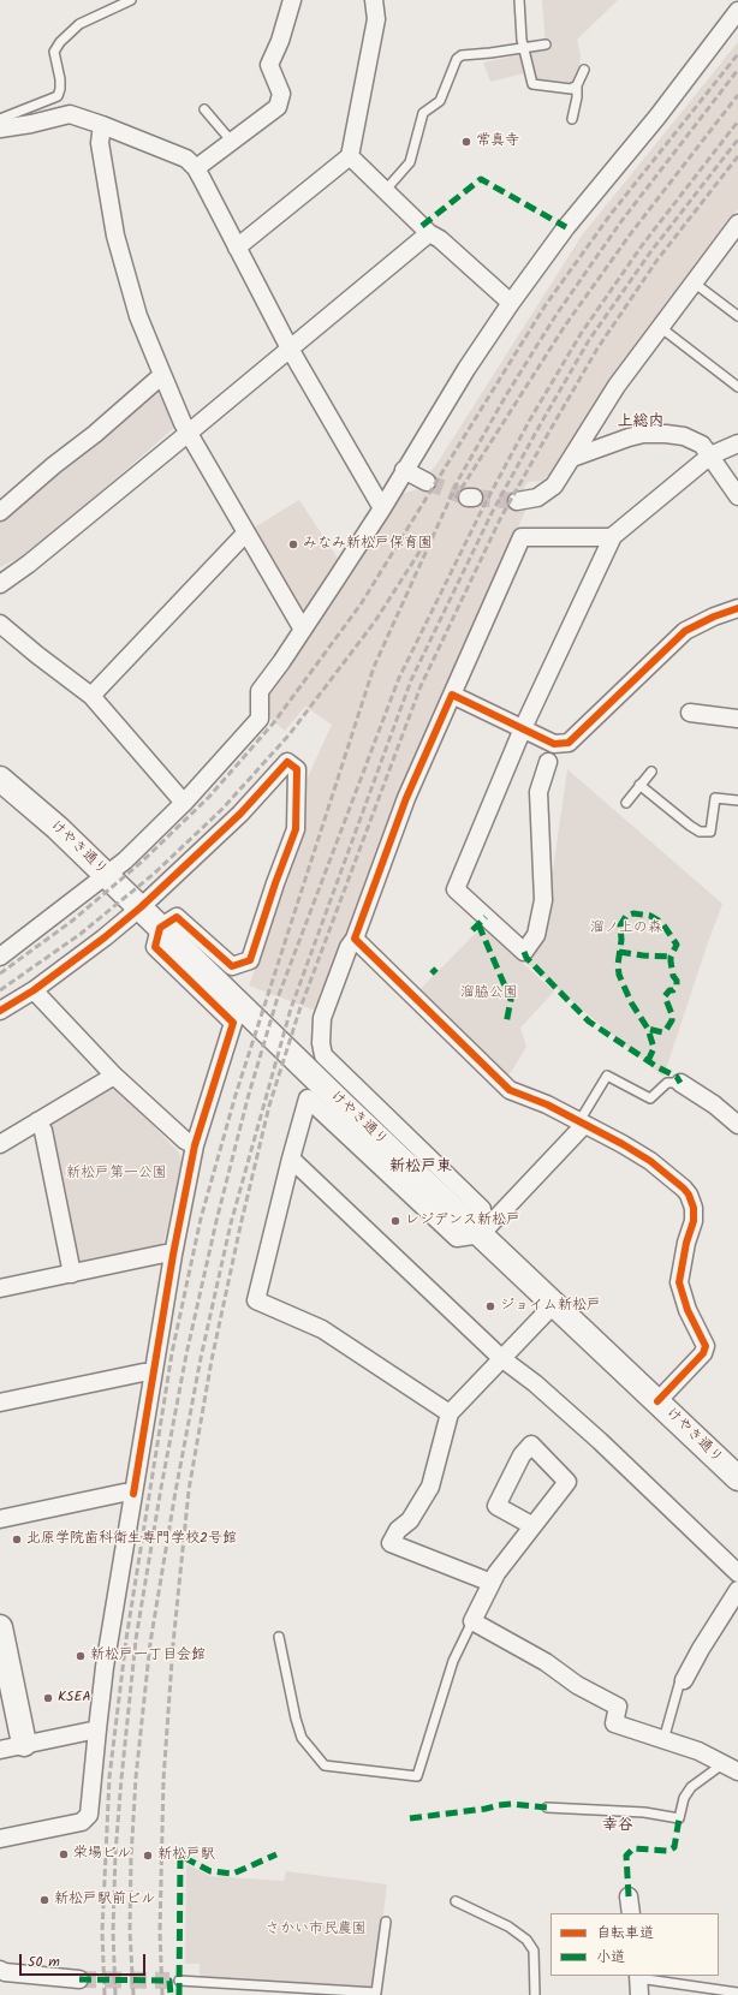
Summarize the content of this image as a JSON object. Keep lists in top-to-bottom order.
{
  "streets": {
    "street": ["けやき通り"]
  },
  "districts": ["上総内", "新松戸東", "幸谷"],
  "parks": [
    "溜ノ上の森",
    "溜脇公園",
    "新松戸第一公園",
    "さかい市民農園"
  ],
  "places": [
    "常真寺",
    "みなみ新松戸保育園",
    "レジデンス新松戸",
    "ジョイム新松戸",
    "北原学院歯科衛生専門学校2号館",
    "新松戸一丁目会館",
    "KSEA",
    "栄場ビル",
    "新松戸駅",
    "新松戸駅前ビル"
  ],
  "legend": ["自転車道", "小道"],
  "scale_bar": "50 m"
}
